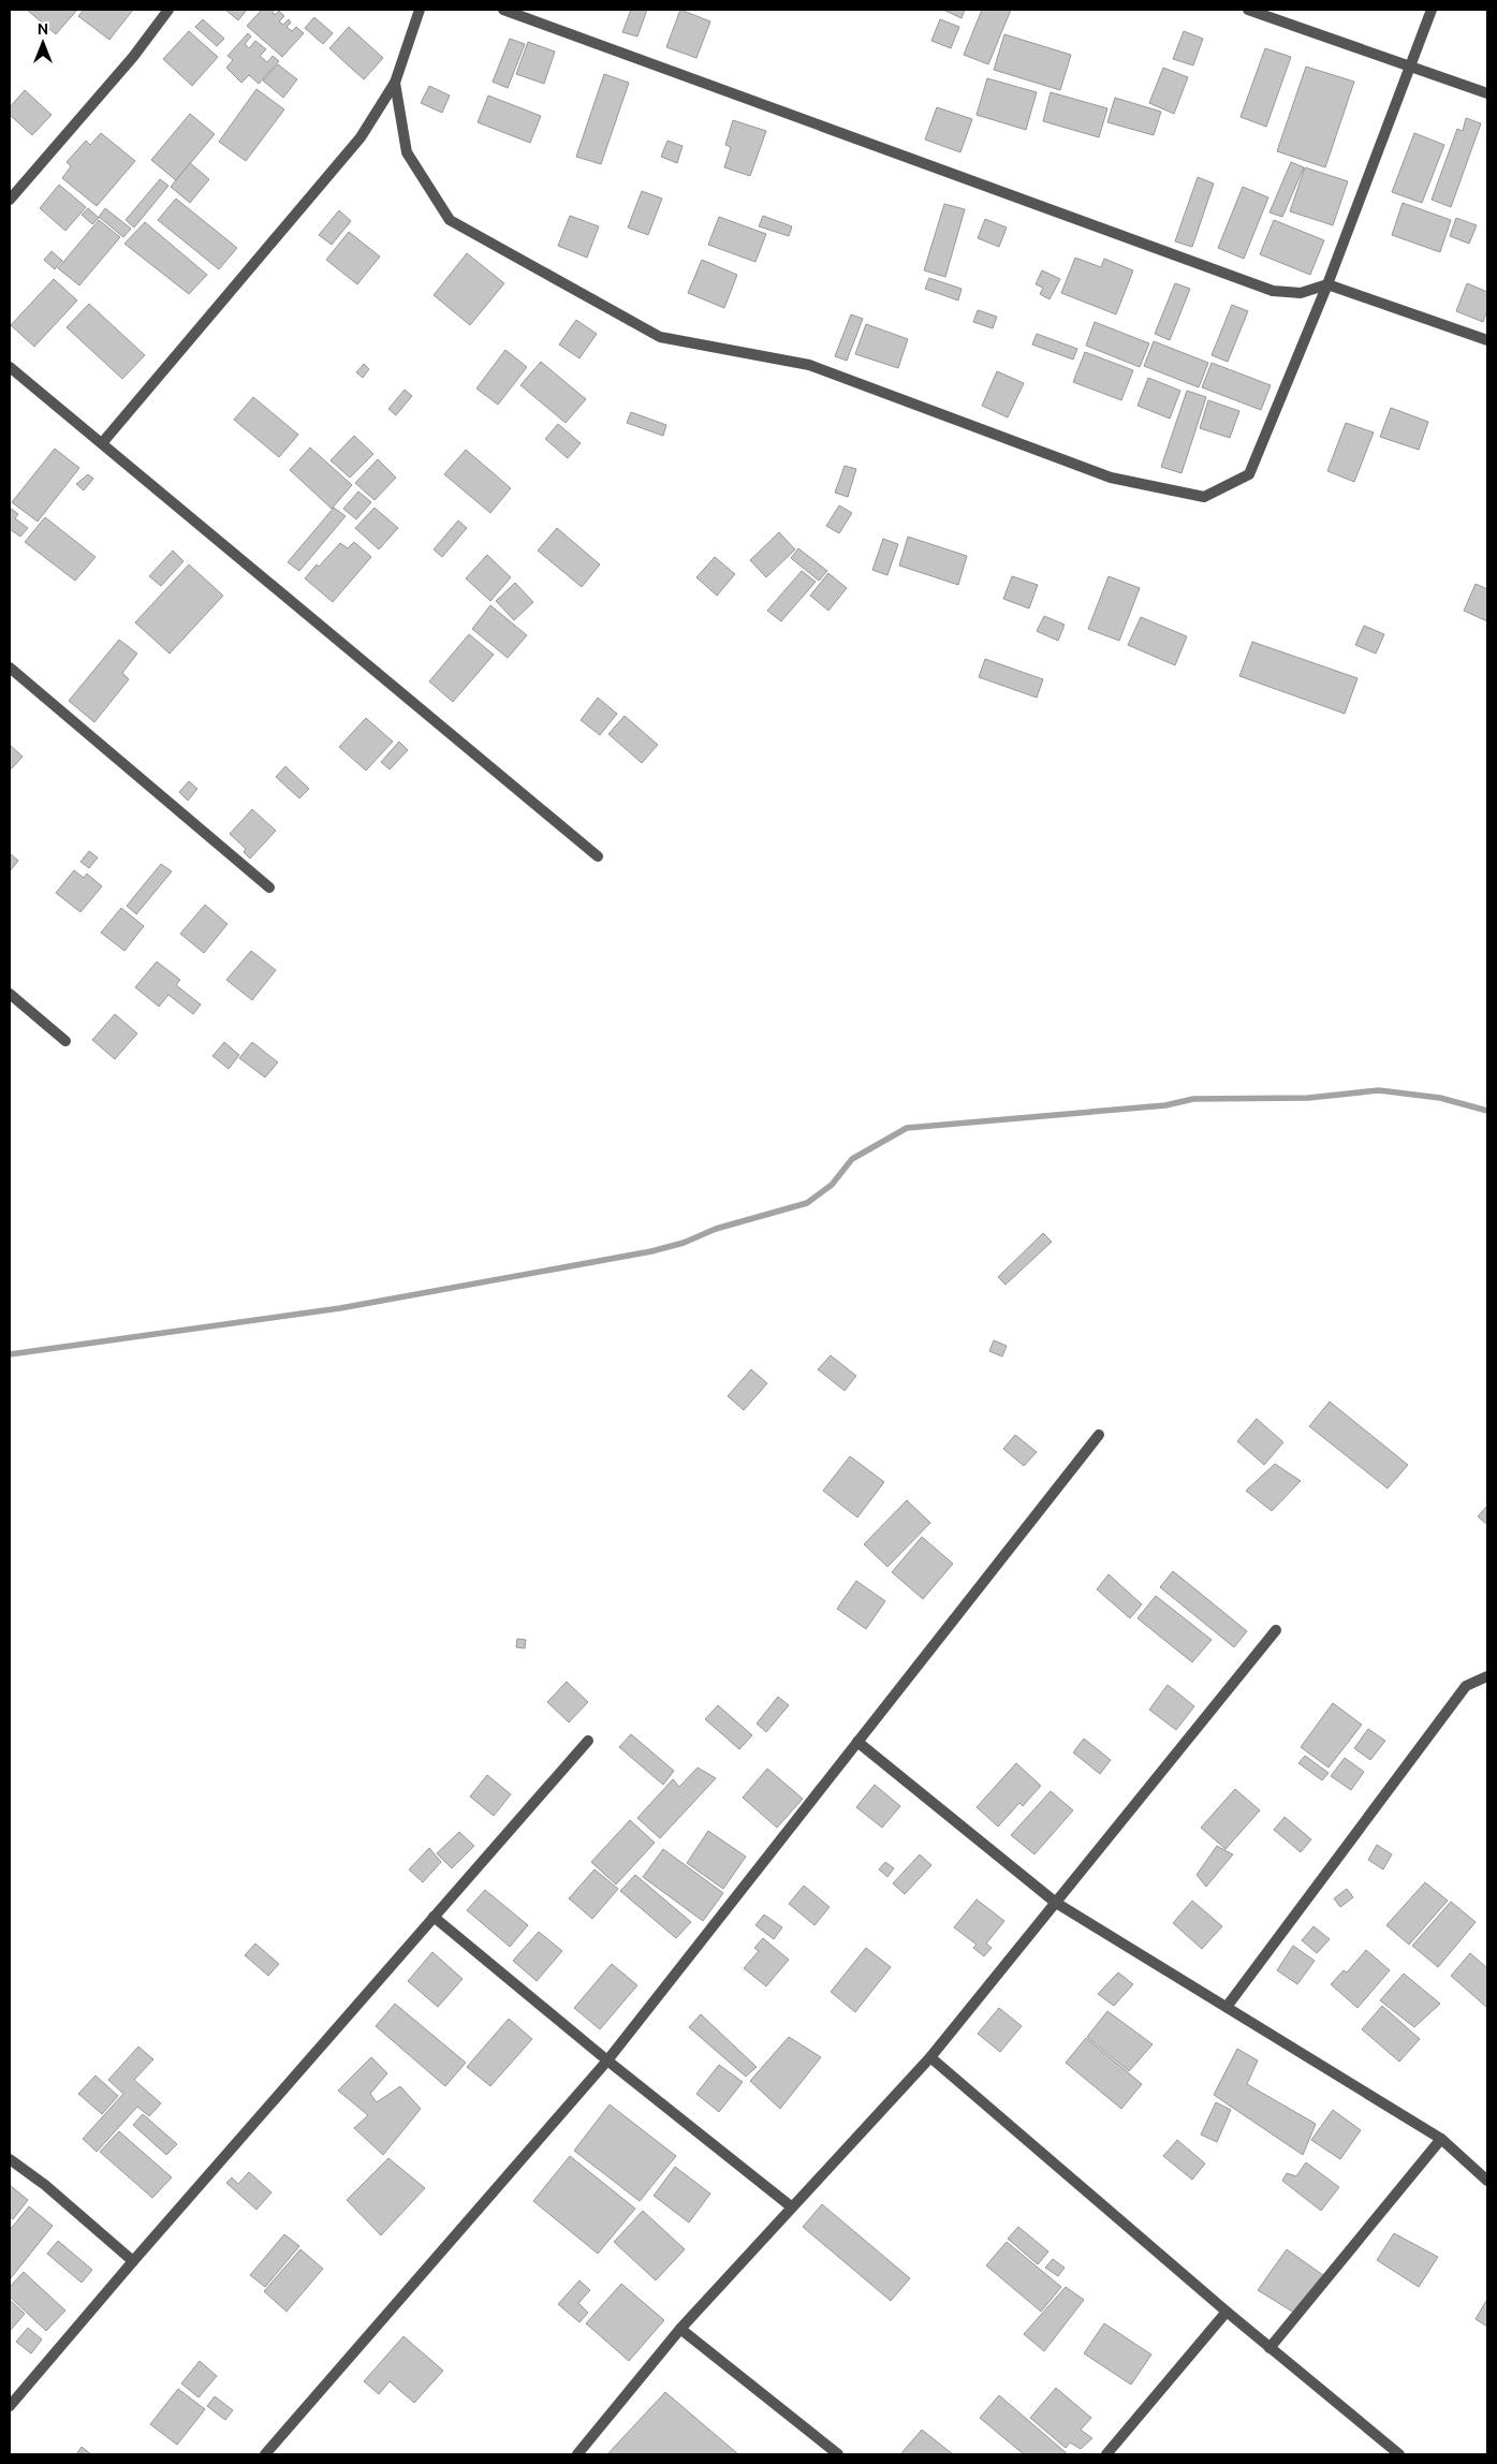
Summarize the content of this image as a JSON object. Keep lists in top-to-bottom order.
{
  "north": "top"
}
